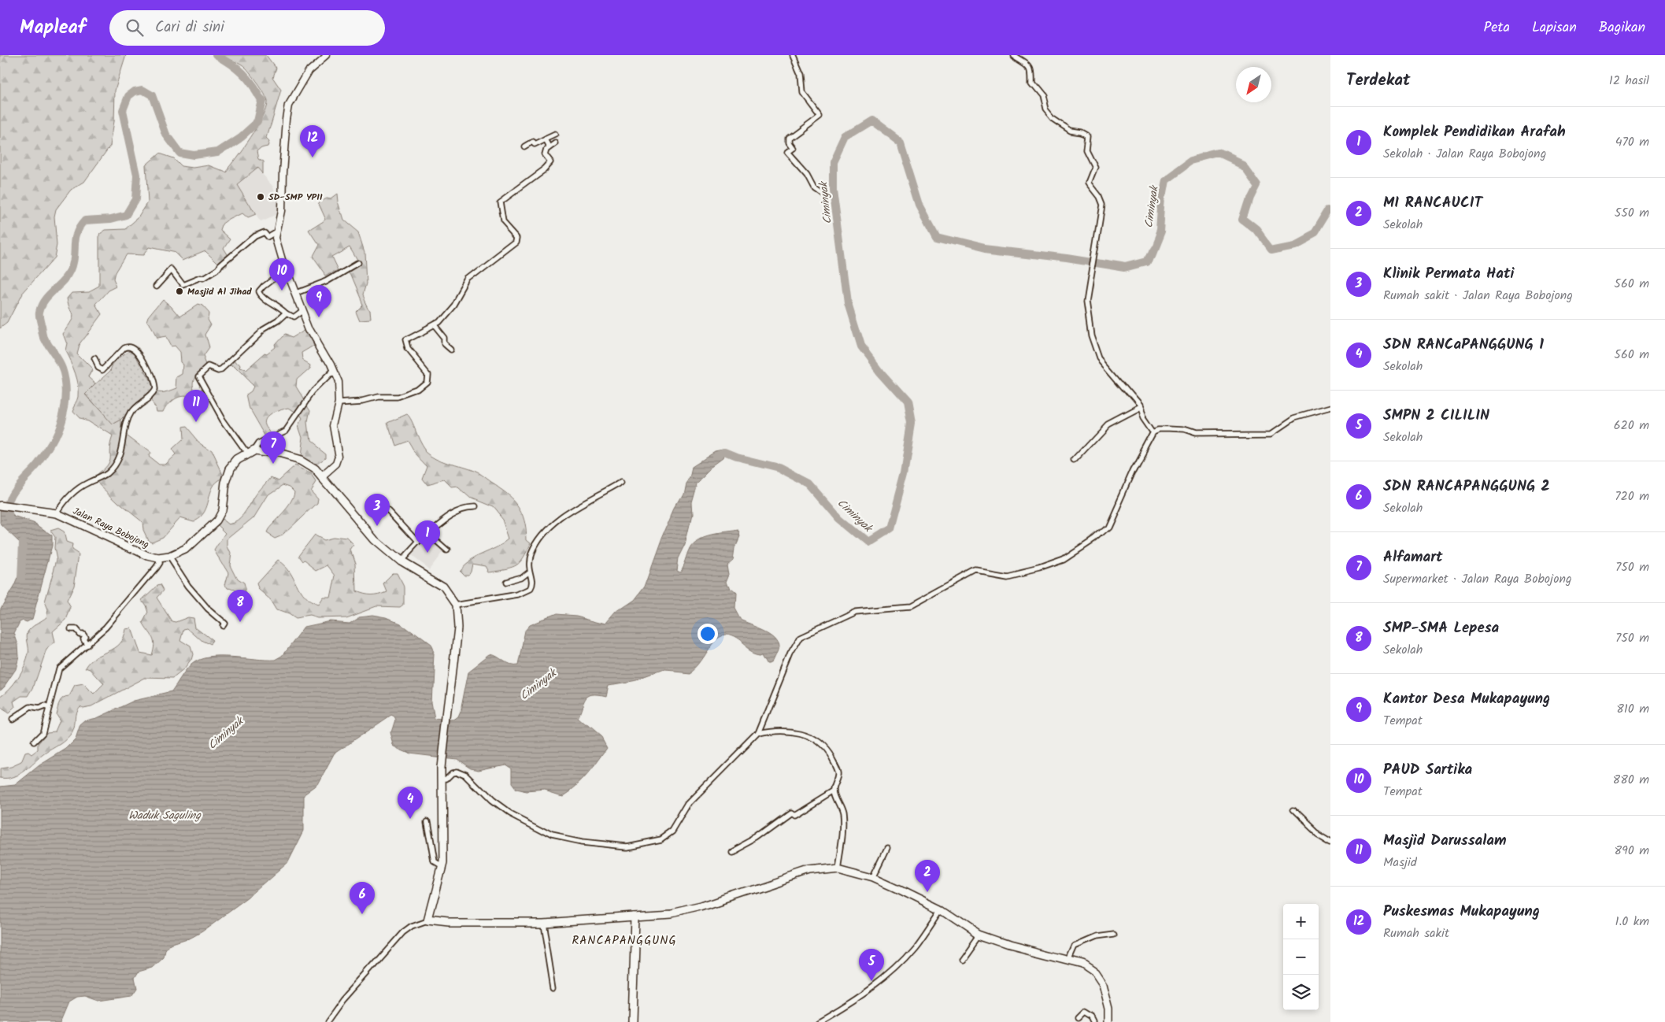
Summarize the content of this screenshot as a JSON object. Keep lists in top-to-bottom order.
{
  "streets": {
    "main road": ["Jalan Raya Bobojong"]
  },
  "districts": ["RANCAPANGGUNG"],
  "water": ["Ciminyak", "Waduk Saguling"],
  "places": ["SD-SMP YPII", "Masjid Al Jihad"],
  "north": "bottom left",
  "page": {
    "header": "Mapleaf",
    "search": "Cari di sini",
    "nav": ["Peta", "Lapisan", "Bagikan"],
    "heading": ["Terdekat", "12 hasil"],
    "list": [
      {
        "mark": "1",
        "name": "Komplek Pendidikan Arafah",
        "note": "Sekolah · Jalan Raya Bobojong",
        "value": "470 m"
      },
      {
        "mark": "2",
        "name": "MI RANCAUCIT",
        "note": "Sekolah",
        "value": "550 m"
      },
      {
        "mark": "3",
        "name": "Klinik Permata Hati",
        "note": "Rumah sakit · Jalan Raya Bobojong",
        "value": "560 m"
      },
      {
        "mark": "4",
        "name": "SDN RANCaPANGGUNG 1",
        "note": "Sekolah",
        "value": "560 m"
      },
      {
        "mark": "5",
        "name": "SMPN 2 CILILIN",
        "note": "Sekolah",
        "value": "620 m"
      },
      {
        "mark": "6",
        "name": "SDN RANCAPANGGUNG 2",
        "note": "Sekolah",
        "value": "720 m"
      },
      {
        "mark": "7",
        "name": "Alfamart",
        "note": "Supermarket · Jalan Raya Bobojong",
        "value": "750 m"
      },
      {
        "mark": "8",
        "name": "SMP-SMA Lepesa",
        "note": "Sekolah",
        "value": "750 m"
      },
      {
        "mark": "9",
        "name": "Kantor Desa Mukapayung",
        "note": "Tempat",
        "value": "810 m"
      },
      {
        "mark": "10",
        "name": "PAUD Sartika",
        "note": "Tempat",
        "value": "880 m"
      },
      {
        "mark": "11",
        "name": "Masjid Darussalam",
        "note": "Masjid",
        "value": "890 m"
      },
      {
        "mark": "12",
        "name": "Puskesmas Mukapayung",
        "note": "Rumah sakit",
        "value": "1.0 km"
      }
    ],
    "pins": [
      "12",
      "10",
      "9",
      "11",
      "7",
      "3",
      "1",
      "8",
      "4",
      "2",
      "6",
      "5"
    ],
    "map_buttons": ["+", "−"]
  }
}
